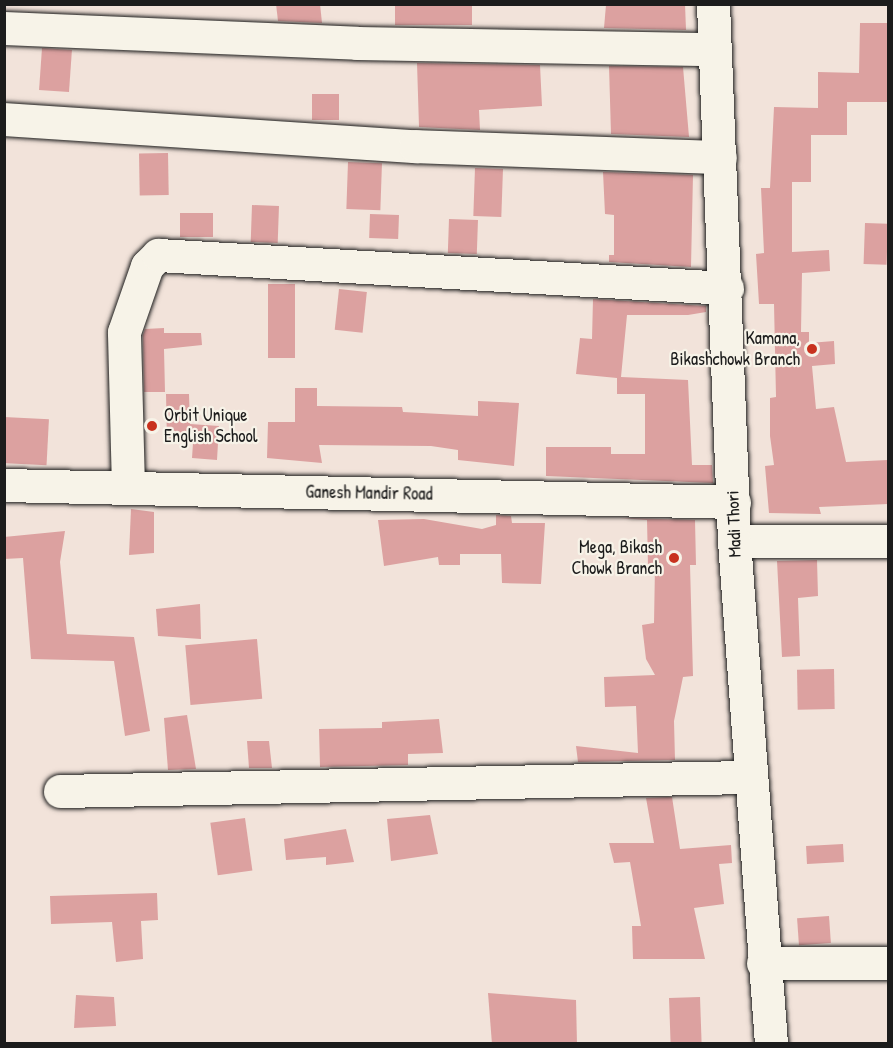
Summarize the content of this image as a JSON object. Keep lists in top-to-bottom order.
{
  "streets": {
    "street": ["Ganesh Mandir Road", "Madi Thori"]
  },
  "crossings": [
    ["Ganesh Mandir Road", "Madi Thori"]
  ],
  "places": ["Kamana, Bikashchowk Branch", "Orbit Unique English School", "Mega, Bikash Chowk Branch"]
}
